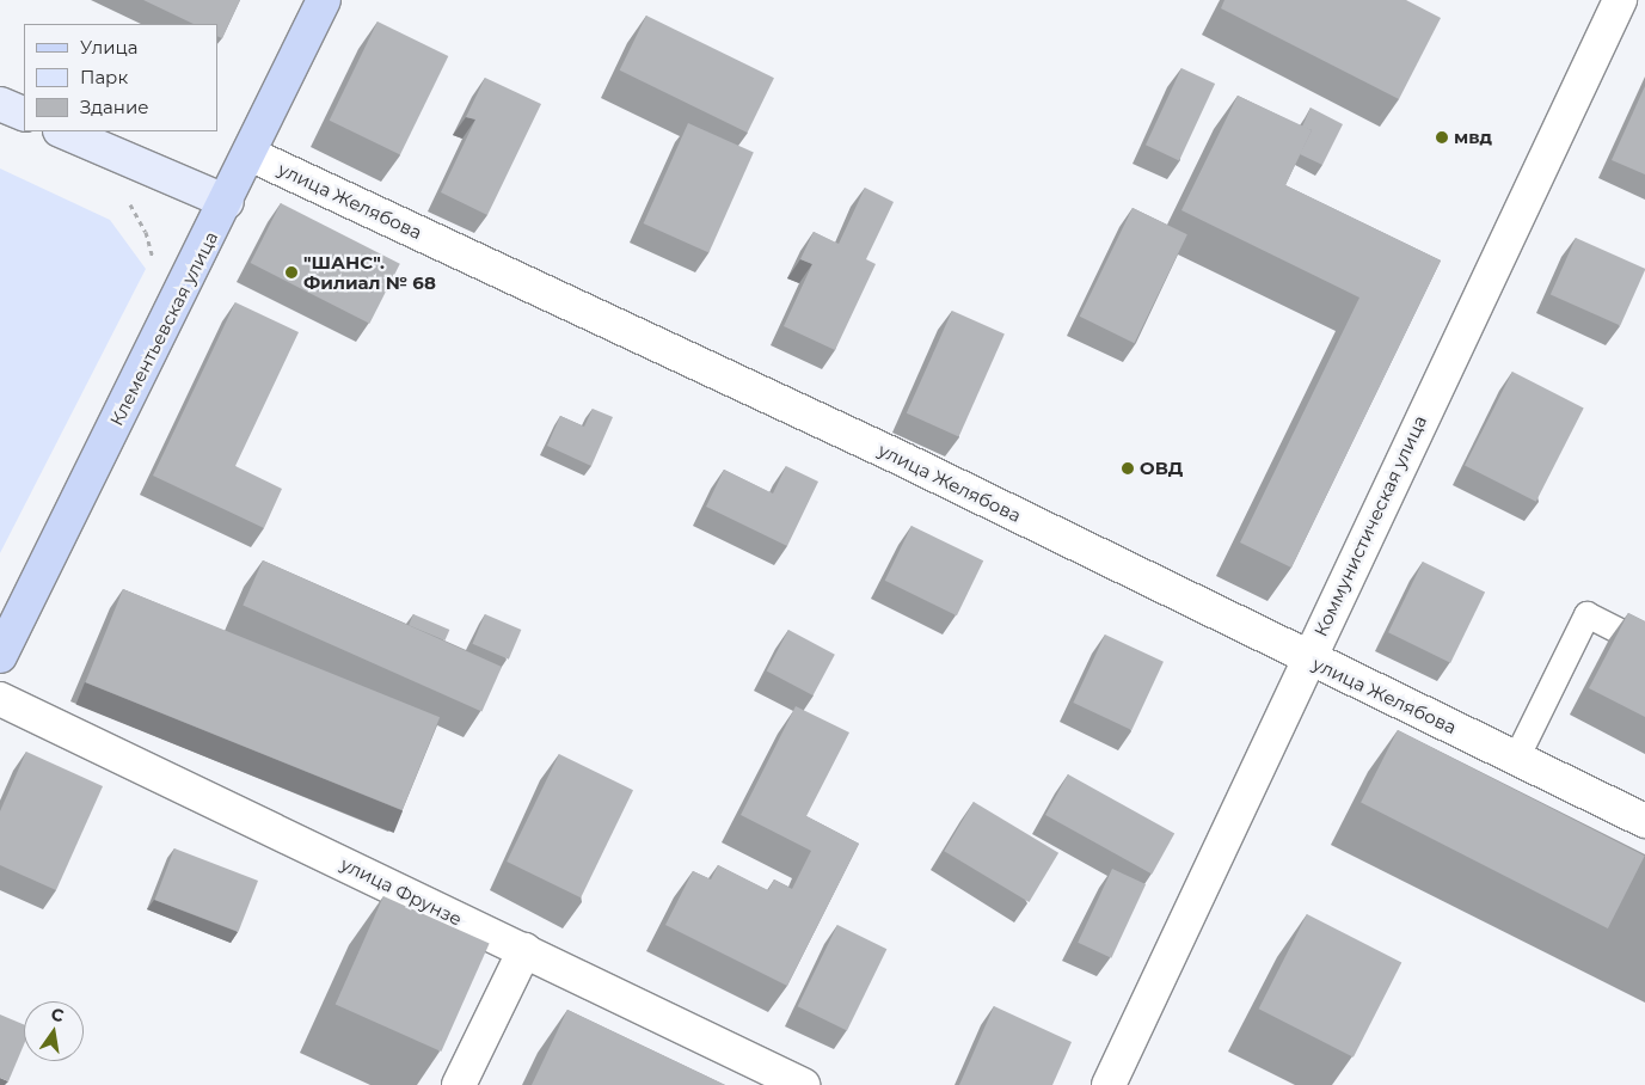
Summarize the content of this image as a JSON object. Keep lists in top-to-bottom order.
{
  "streets": {
    "main road": ["Клементьевская улица"],
    "street": ["улица Желябова", "Коммунистическая улица", "улица Фрунзе"]
  },
  "crossings": [
    ["улица Желябова", "Клементьевская улица"],
    ["улица Желябова", "Коммунистическая улица"]
  ],
  "places": ["мвд", "\"ШАНС\". Филиал № 68", "ОВД"],
  "legend": ["Улица", "Парк", "Здание"],
  "north": "top"
}
